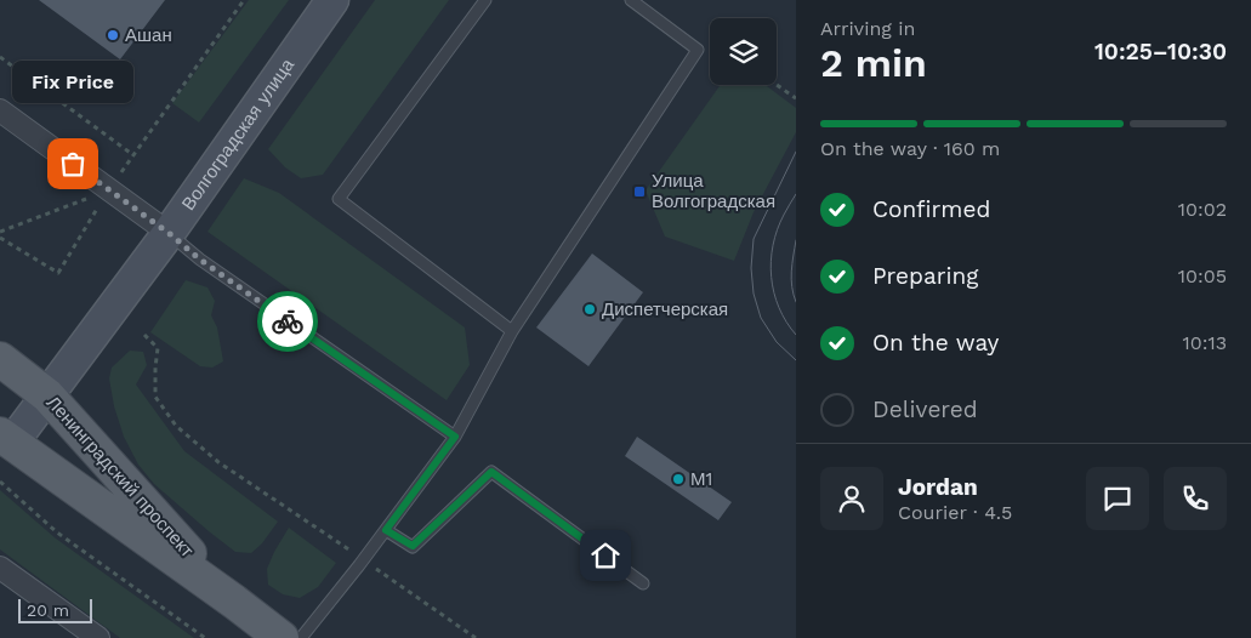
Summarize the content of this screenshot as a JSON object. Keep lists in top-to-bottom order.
{
  "streets": {
    "main road": ["Ленинградский проспект"],
    "street": ["Волгоградская улица"]
  },
  "crossings": [
    ["Волгоградская улица", "Ленинградский проспект"]
  ],
  "places": {
    "other": [
      "Ашан",
      "Fix Price",
      "Диспетчерская",
      "М1"
    ],
    "transit": ["Улица Волгоградская"]
  },
  "scale_bar": "20 m",
  "page": {
    "heading": ["2 min", "Arriving in", "10:25–10:30"],
    "panel": ["Jordan", "Courier · 4.5"],
    "bubble": "Fix Price",
    "bar": "On the way · 160 m",
    "list": [
      ["Confirmed", "10:02"],
      ["Preparing", "10:05"],
      ["On the way", "10:13"],
      "Delivered"
    ],
    "scale": "20 m"
  }
}
